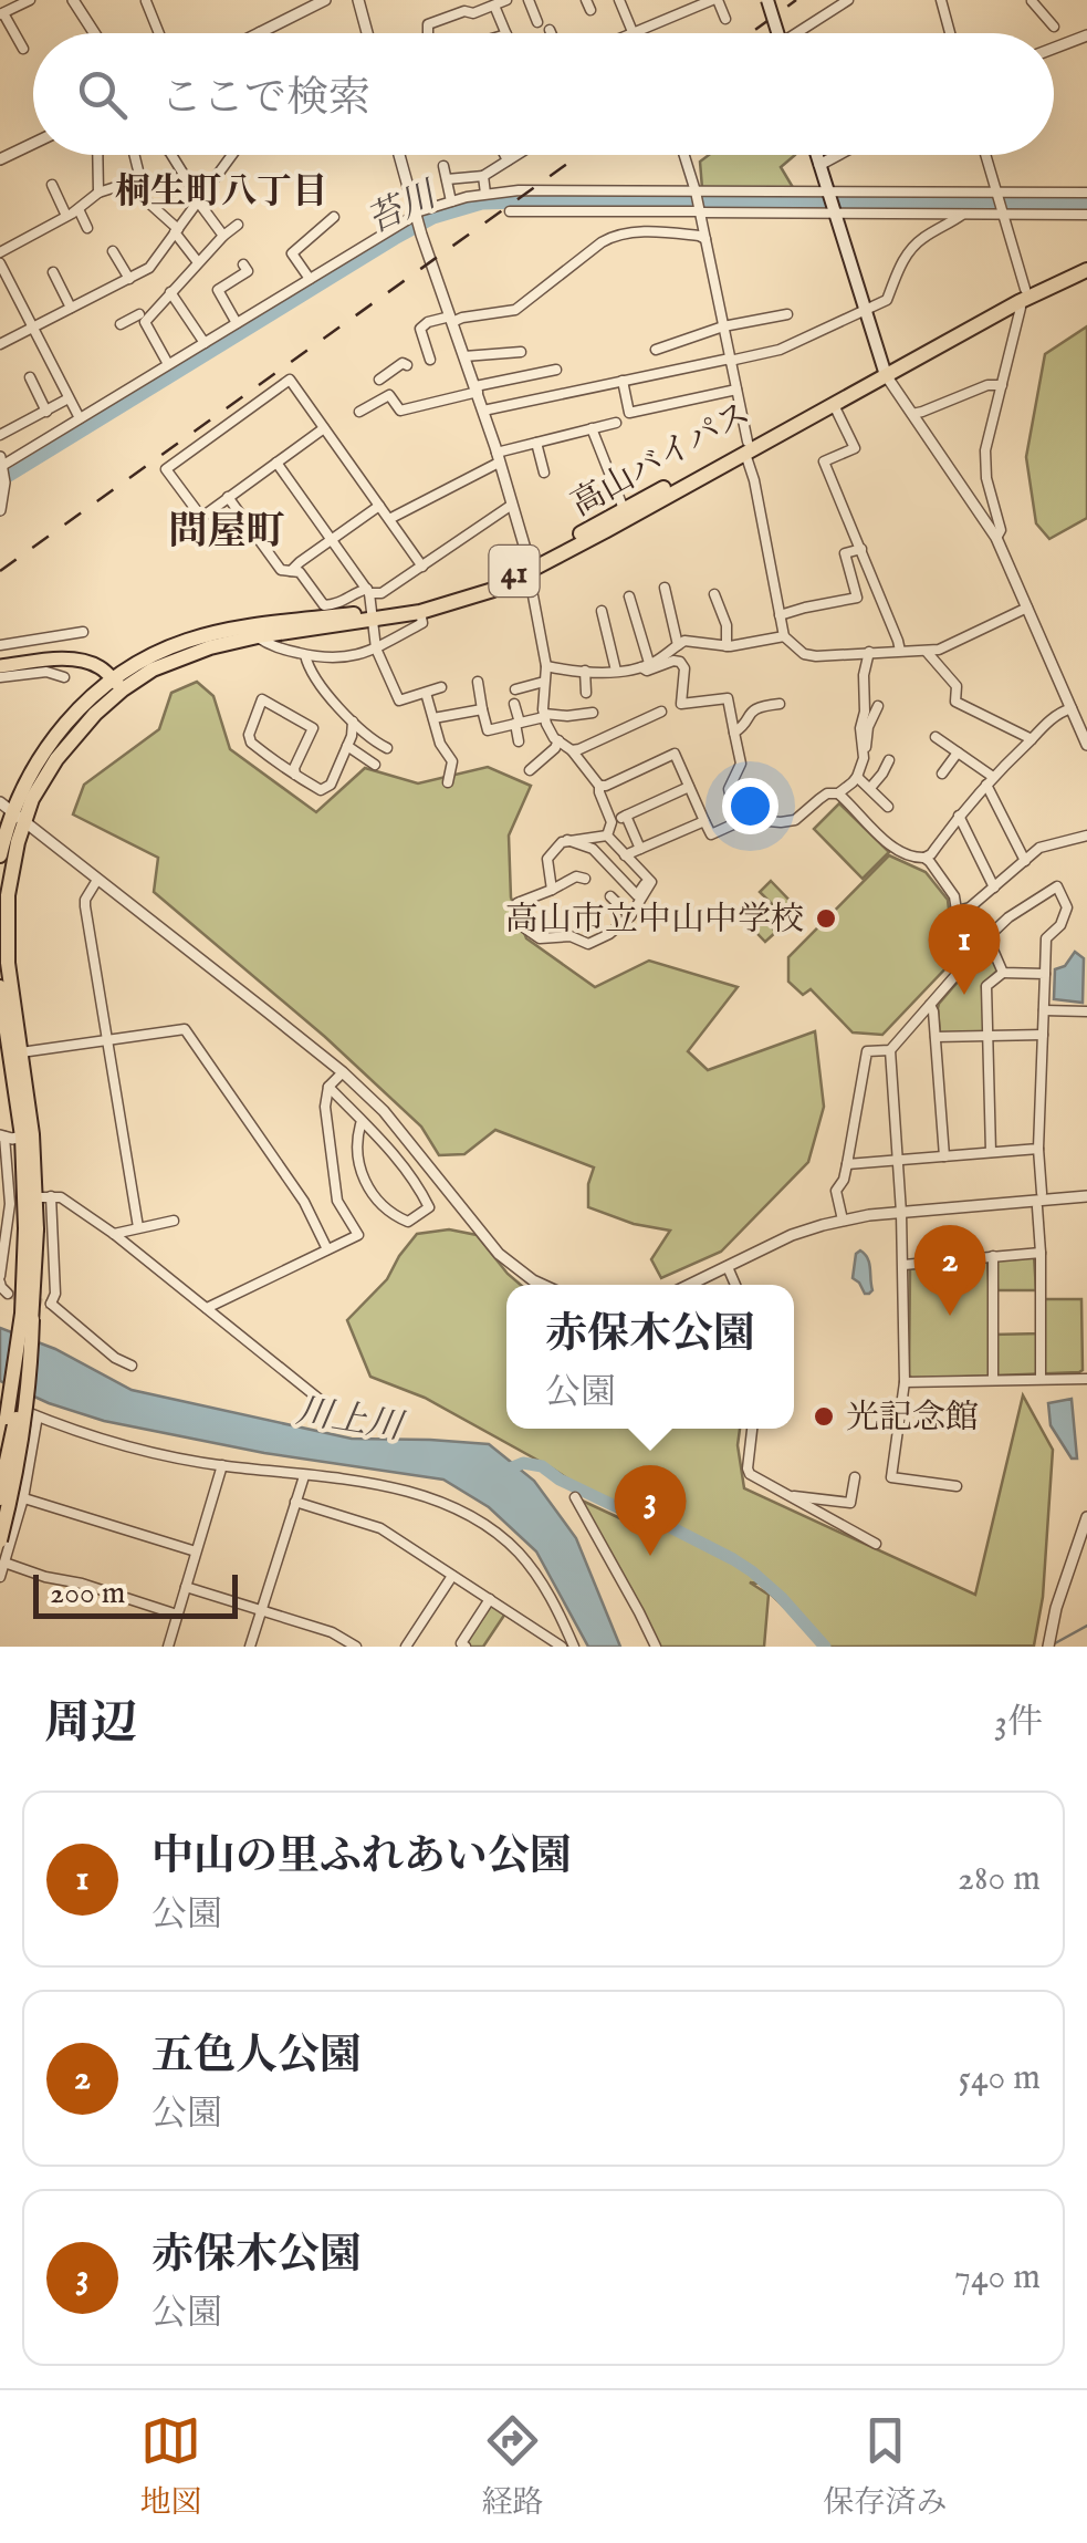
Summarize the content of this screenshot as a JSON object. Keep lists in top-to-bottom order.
{
  "streets": {
    "highway": ["高山バイパス", "41"]
  },
  "crossings": [
    ["高山バイパス", "41"]
  ],
  "districts": ["桐生町八丁目", "問屋町"],
  "water": ["苔川", "川上川"],
  "places": ["高山市立中山中学校", "光記念館"],
  "scale_bar": "200 m",
  "page": {
    "search": "ここで検索",
    "pins": ["1", "2", "3"],
    "popup": ["赤保木公園", "公園"],
    "scale": "200 m",
    "heading": ["周辺", "3件"],
    "list": [
      {
        "mark": "1",
        "name": "中山の里ふれあい公園",
        "note": "公園",
        "value": "280 m"
      },
      {
        "mark": "2",
        "name": "五色人公園",
        "note": "公園",
        "value": "540 m"
      },
      {
        "mark": "3",
        "name": "赤保木公園",
        "note": "公園",
        "value": "740 m"
      }
    ],
    "nav": ["地図", "経路", "保存済み"]
  }
}
